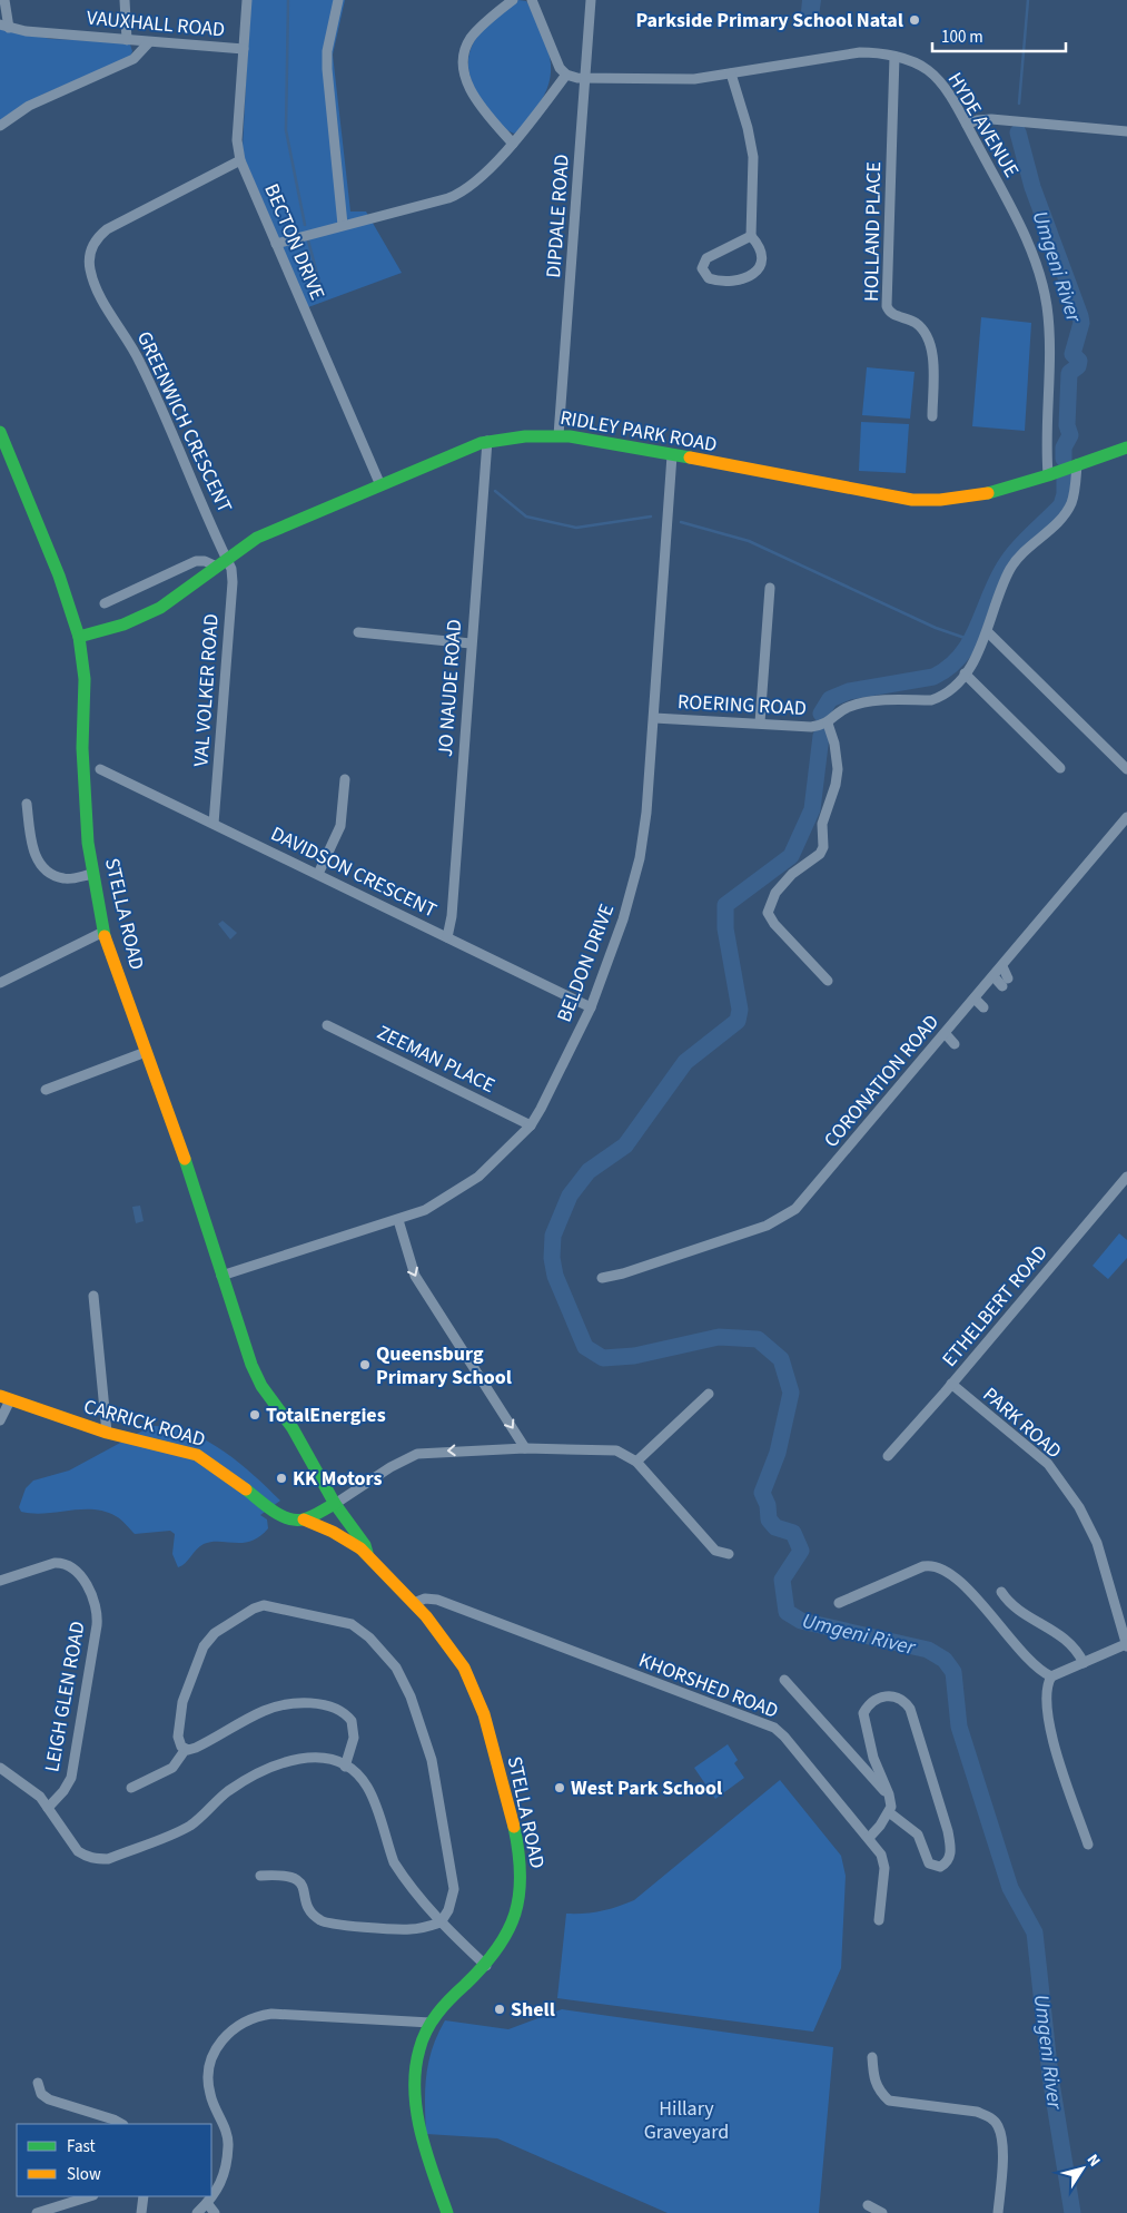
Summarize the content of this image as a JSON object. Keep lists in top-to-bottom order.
{
  "streets": {
    "main road": ["RIDLEY PARK ROAD", "STELLA ROAD", "CARRICK ROAD"],
    "street": [
      "VAUXHALL ROAD",
      "HYDE AVENUE",
      "DIPDALE ROAD",
      "HOLLAND PLACE",
      "BECTON DRIVE",
      "GREENWICH CRESCENT",
      "JO NAUDE ROAD",
      "VAL VOLKER ROAD",
      "ROERING ROAD",
      "DAVIDSON CRESCENT",
      "BELDON DRIVE",
      "ZEEMAN PLACE",
      "CORONATION ROAD",
      "ETHELBERT ROAD",
      "PARK ROAD",
      "KHORSHED ROAD",
      "LEIGH GLEN ROAD"
    ]
  },
  "crossings": [
    ["VAUXHALL ROAD", "BECTON DRIVE"],
    ["HYDE AVENUE", "DIPDALE ROAD"],
    ["HYDE AVENUE", "HOLLAND PLACE"],
    ["HYDE AVENUE", "RIDLEY PARK ROAD"],
    ["DIPDALE ROAD", "RIDLEY PARK ROAD"],
    ["BECTON DRIVE", "GREENWICH CRESCENT"],
    ["BECTON DRIVE", "RIDLEY PARK ROAD"],
    ["GREENWICH CRESCENT", "RIDLEY PARK ROAD"],
    ["GREENWICH CRESCENT", "VAL VOLKER ROAD"],
    ["RIDLEY PARK ROAD", "JO NAUDE ROAD"],
    ["RIDLEY PARK ROAD", "VAL VOLKER ROAD"],
    ["RIDLEY PARK ROAD", "STELLA ROAD"],
    ["RIDLEY PARK ROAD", "BELDON DRIVE"],
    ["JO NAUDE ROAD", "DAVIDSON CRESCENT"],
    ["VAL VOLKER ROAD", "DAVIDSON CRESCENT"],
    ["ROERING ROAD", "BELDON DRIVE"],
    ["DAVIDSON CRESCENT", "BELDON DRIVE"],
    ["STELLA ROAD", "BELDON DRIVE"],
    ["STELLA ROAD", "CARRICK ROAD"],
    ["STELLA ROAD", "KHORSHED ROAD"],
    ["BELDON DRIVE", "ZEEMAN PLACE"],
    ["ETHELBERT ROAD", "PARK ROAD"]
  ],
  "water": ["Umgeni River"],
  "parks": ["Hillary Graveyard"],
  "places": [
    "Parkside Primary School Natal",
    "Queensburg Primary School",
    "TotalEnergies",
    "KK Motors",
    "West Park School",
    "Shell"
  ],
  "legend": ["Fast", "Slow"],
  "scale_bar": "100 m",
  "north": "top right"
}
